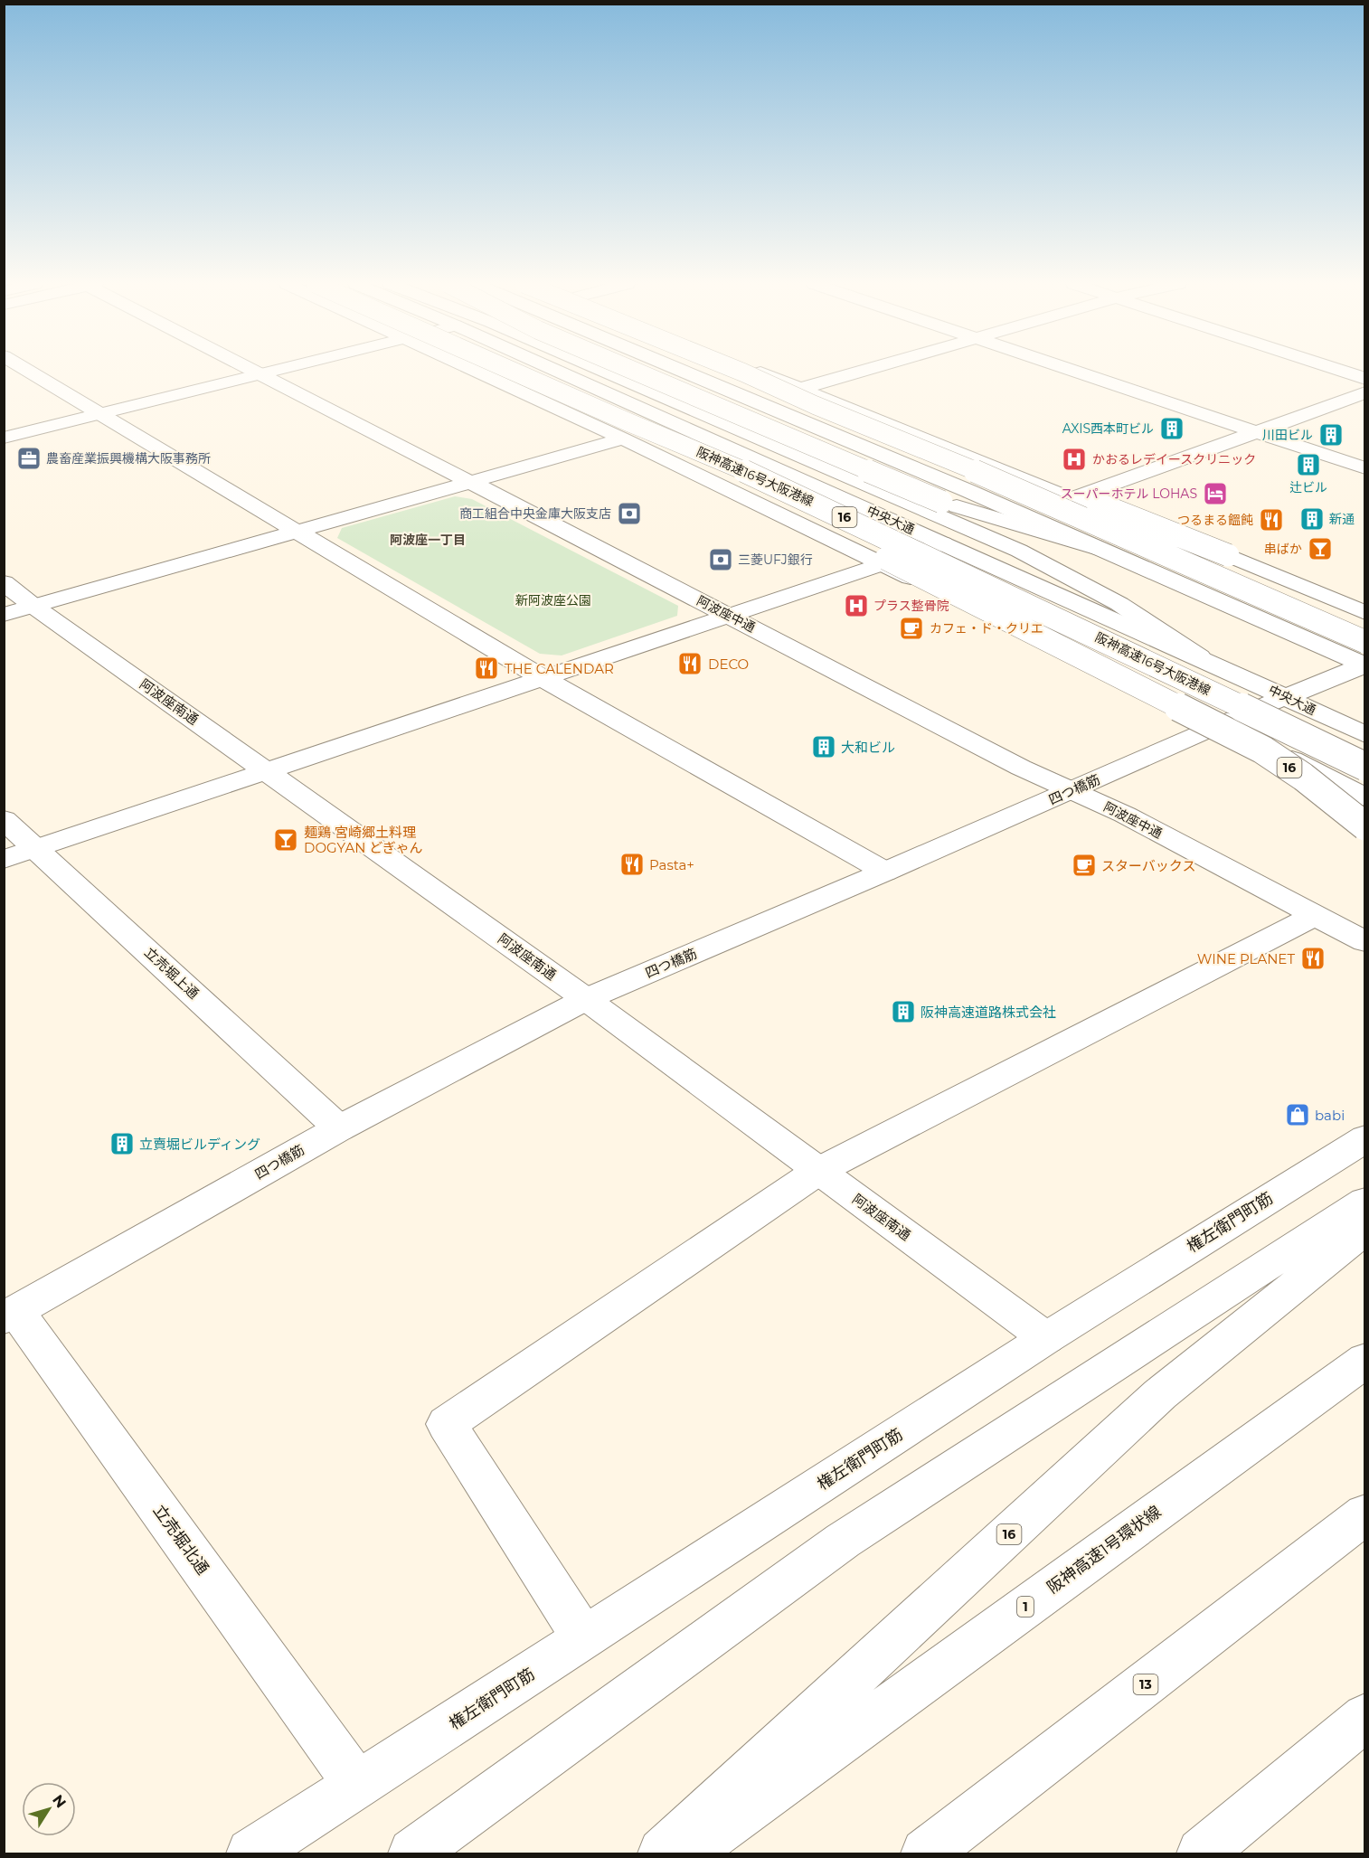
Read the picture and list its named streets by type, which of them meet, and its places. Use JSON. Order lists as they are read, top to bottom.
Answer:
{
  "streets": {
    "main road": [
      "阪神高速16号大阪港線",
      "16",
      "中央大通",
      "阿波座中通",
      "阿波座南通",
      "四つ橋筋",
      "立売堀上通",
      "権左衛門町筋",
      "立売堀北通",
      "阪神高速1号環状線",
      "1",
      "13"
    ]
  },
  "crossings": [
    ["阪神高速16号大阪港線", "16"],
    ["中央大通", "四つ橋筋"],
    ["阿波座中通", "四つ橋筋"],
    ["阿波座南通", "四つ橋筋"],
    ["阿波座南通", "権左衛門町筋"],
    ["四つ橋筋", "立売堀上通"],
    ["四つ橋筋", "立売堀北通"],
    ["権左衛門町筋", "立売堀北通"]
  ],
  "districts": ["阿波座一丁目"],
  "parks": ["新阿波座公園"],
  "places": {
    "building": [
      "AXIS西本町ビル",
      "川田ビル",
      "辻ビル",
      "新通",
      "大和ビル",
      "阪神高速道路株式会社",
      "立賣堀ビルディング"
    ],
    "office": ["農畜産業振興機構大阪事務所"],
    "hospital": ["かおるレデイースクリニック", "プラス整骨院"],
    "hotel": ["スーパーホテル LOHAS"],
    "bank": ["商工組合中央金庫大阪支店", "三菱UFJ銀行"],
    "restaurant": [
      "つるまる饂飩",
      "DECO",
      "THE CALENDAR",
      "Pasta+",
      "WINE PLANET"
    ],
    "bar": ["串ばか", "麺鶏 宮崎郷土料理 DOGYAN どぎゃん"],
    "cafe": ["カフェ・ド・クリエ", "スターバックス"],
    "shop": ["babi"]
  },
  "north": "top right"
}
